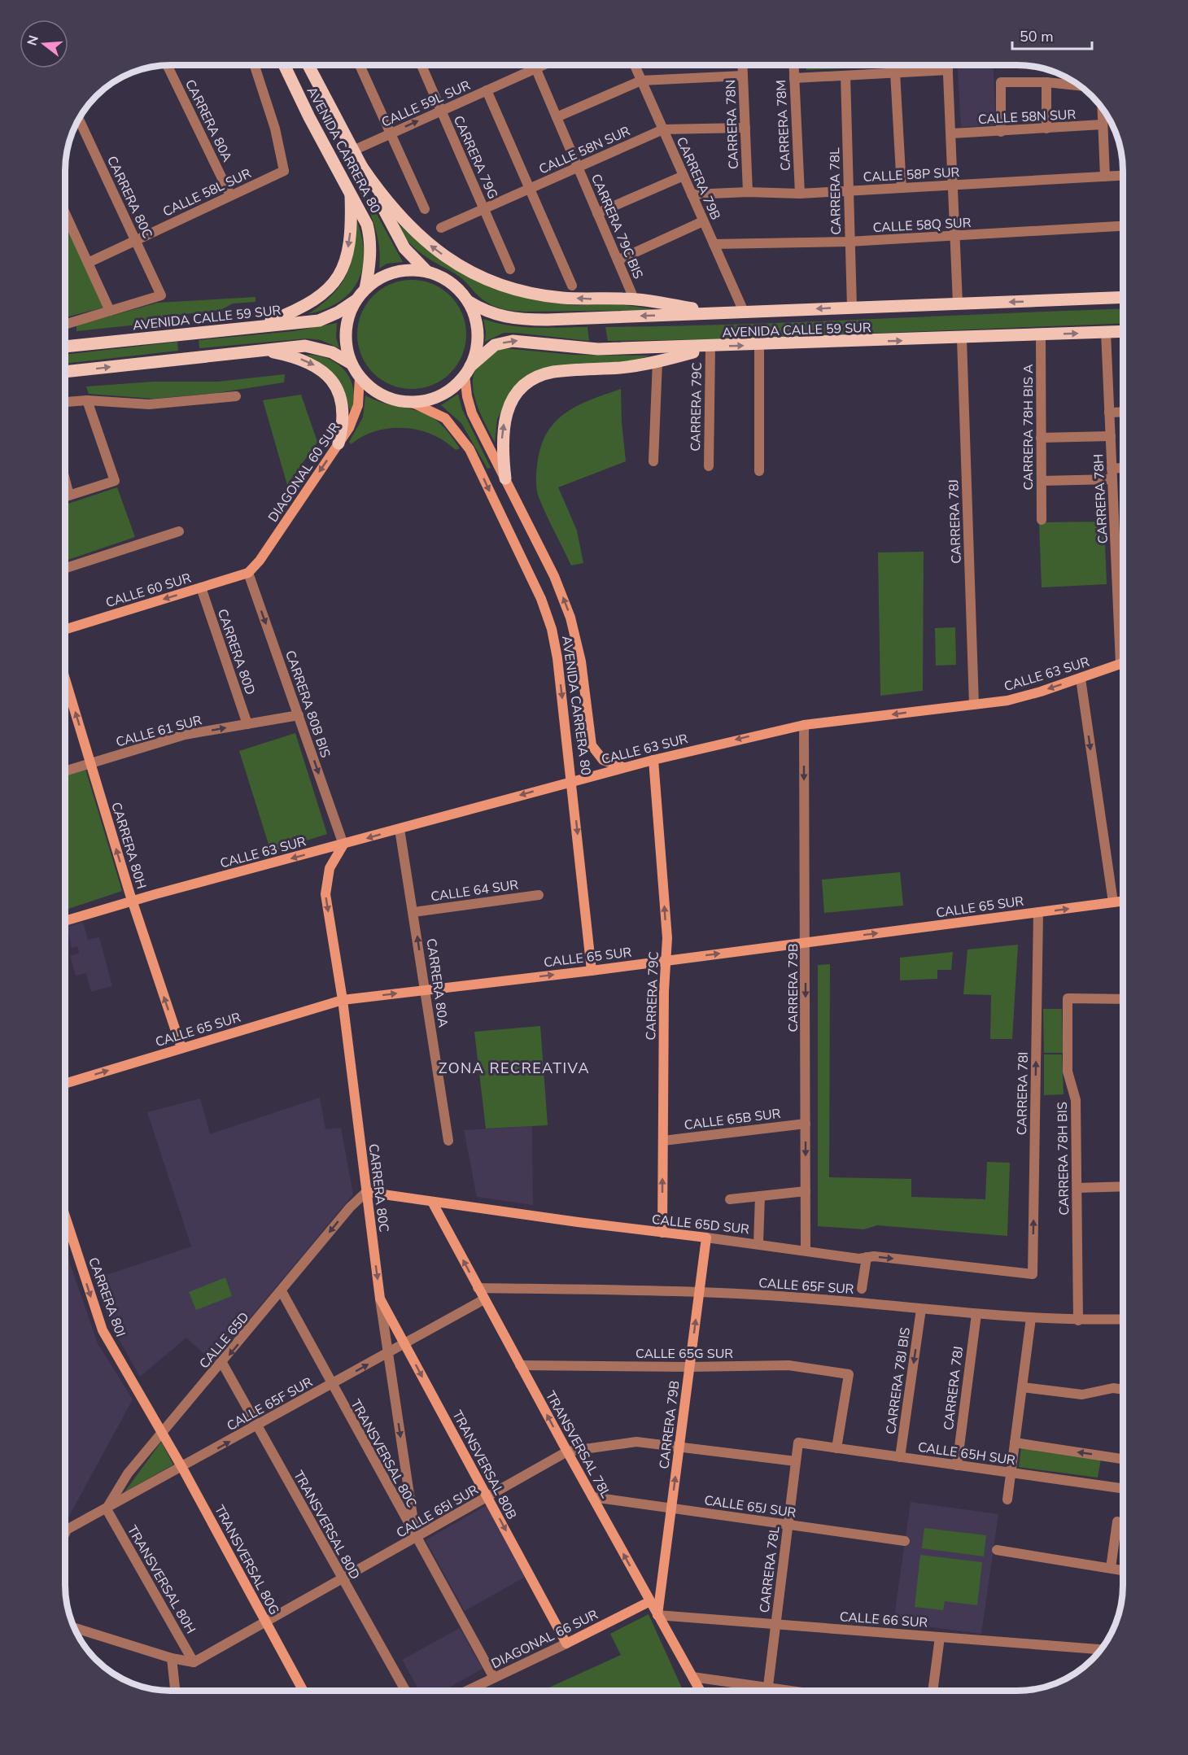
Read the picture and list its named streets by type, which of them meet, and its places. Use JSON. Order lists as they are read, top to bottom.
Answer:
{
  "streets": {
    "main road": ["AVENIDA CARRERA 80", "AVENIDA CALLE 59 SUR"],
    "street": [
      "CALLE 59L SUR",
      "CALLE 58N SUR",
      "CARRERA 80A",
      "CARRERA 78N",
      "CARRERA 78M",
      "CARRERA 79G",
      "CALLE 58P SUR",
      "CARRERA 79B",
      "CARRERA 78L",
      "CALLE 58L SUR",
      "CARRERA 80C",
      "CALLE 58Q SUR",
      "CARRERA 79C BIS",
      "CARRERA 79C",
      "CARRERA 78H BIS A",
      "DIAGONAL 60 SUR",
      "CARRERA 78H",
      "CARRERA 78J",
      "CALLE 60 SUR",
      "CARRERA 80D",
      "CALLE 63 SUR",
      "CARRERA 80B BIS",
      "CALLE 61 SUR",
      "CARRERA 80H",
      "CALLE 64 SUR",
      "CALLE 65 SUR",
      "CARRERA 78I",
      "CALLE 65B SUR",
      "CARRERA 78H BIS",
      "CALLE 65D SUR",
      "CALLE 65F SUR",
      "CARRERA 80I",
      "CALLE 65D",
      "CALLE 65G SUR",
      "CARRERA 78J BIS",
      "TRANSVERSAL 78L",
      "TRANSVERSAL 80C",
      "CALLE 65H SUR",
      "TRANSVERSAL 80B",
      "CALLE 65J SUR",
      "CALLE 65I SUR",
      "TRANSVERSAL 80D",
      "TRANSVERSAL 80G",
      "TRANSVERSAL 80H",
      "CALLE 66 SUR",
      "DIAGONAL 66 SUR"
    ]
  },
  "crossings": [
    ["CALLE 59L SUR", "AVENIDA CARRERA 80"],
    ["CALLE 59L SUR", "CARRERA 79G"],
    ["CALLE 59L SUR", "CARRERA 79C BIS"],
    ["CALLE 58N SUR", "CARRERA 78N"],
    ["CALLE 58N SUR", "CARRERA 79G"],
    ["CALLE 58N SUR", "CARRERA 79B"],
    ["CALLE 58N SUR", "CARRERA 79C BIS"],
    ["CARRERA 80A", "CALLE 58L SUR"],
    ["CARRERA 80A", "CALLE 63 SUR"],
    ["CARRERA 80A", "CALLE 64 SUR"],
    ["CARRERA 80A", "CALLE 65 SUR"],
    ["CARRERA 78N", "CALLE 58P SUR"],
    ["CARRERA 78M", "CALLE 58P SUR"],
    ["AVENIDA CARRERA 80", "AVENIDA CALLE 59 SUR"],
    ["AVENIDA CARRERA 80", "DIAGONAL 60 SUR"],
    ["AVENIDA CARRERA 80", "CALLE 63 SUR"],
    ["AVENIDA CARRERA 80", "CALLE 65 SUR"],
    ["CALLE 58P SUR", "CARRERA 79B"],
    ["CALLE 58P SUR", "CARRERA 78L"],
    ["CARRERA 79B", "CALLE 58Q SUR"],
    ["CARRERA 79B", "AVENIDA CALLE 59 SUR"],
    ["CARRERA 79B", "CALLE 63 SUR"],
    ["CARRERA 79B", "CALLE 65 SUR"],
    ["CARRERA 79B", "CALLE 65B SUR"],
    ["CARRERA 79B", "CALLE 65D SUR"],
    ["CARRERA 79B", "CALLE 65F SUR"],
    ["CARRERA 79B", "CALLE 65G SUR"],
    ["CARRERA 79B", "TRANSVERSAL 78L"],
    ["CARRERA 79B", "CALLE 65J SUR"],
    ["CARRERA 79B", "CALLE 65I SUR"],
    ["CARRERA 79B", "CALLE 66 SUR"],
    ["CARRERA 78L", "CALLE 58Q SUR"],
    ["CARRERA 78L", "AVENIDA CALLE 59 SUR"],
    ["CARRERA 78L", "CALLE 65H SUR"],
    ["CARRERA 78L", "CALLE 65J SUR"],
    ["CARRERA 78L", "CALLE 65I SUR"],
    ["CARRERA 78L", "CALLE 66 SUR"],
    ["CALLE 58L SUR", "CARRERA 80C"],
    ["CARRERA 80C", "CALLE 63 SUR"],
    ["CARRERA 80C", "CARRERA 80B BIS"],
    ["CARRERA 80C", "CALLE 65 SUR"],
    ["CARRERA 80C", "CALLE 65D SUR"],
    ["CARRERA 80C", "CALLE 65F SUR"],
    ["CARRERA 80C", "CALLE 65D"],
    ["CARRERA 80C", "TRANSVERSAL 80C"],
    ["CARRERA 80C", "TRANSVERSAL 80B"],
    ["CARRERA 80C", "CALLE 65I SUR"],
    ["AVENIDA CALLE 59 SUR", "CARRERA 79C"],
    ["AVENIDA CALLE 59 SUR", "CARRERA 78H BIS A"],
    ["AVENIDA CALLE 59 SUR", "DIAGONAL 60 SUR"],
    ["AVENIDA CALLE 59 SUR", "CARRERA 78H"],
    ["AVENIDA CALLE 59 SUR", "CARRERA 78J"],
    ["CARRERA 79C", "CALLE 63 SUR"],
    ["CARRERA 79C", "CALLE 65 SUR"],
    ["CARRERA 79C", "CALLE 65B SUR"],
    ["CARRERA 79C", "CALLE 65D SUR"],
    ["DIAGONAL 60 SUR", "CALLE 60 SUR"],
    ["DIAGONAL 60 SUR", "CARRERA 80B BIS"],
    ["CARRERA 78H", "CALLE 63 SUR"],
    ["CARRERA 78J", "CALLE 63 SUR"],
    ["CARRERA 78J", "CALLE 65F SUR"],
    ["CARRERA 78J", "CALLE 65H SUR"],
    ["CALLE 60 SUR", "CARRERA 80D"],
    ["CALLE 60 SUR", "CARRERA 80B BIS"],
    ["CARRERA 80D", "CALLE 61 SUR"],
    ["CALLE 63 SUR", "CARRERA 80B BIS"],
    ["CALLE 63 SUR", "CARRERA 80H"],
    ["CARRERA 80B BIS", "CALLE 61 SUR"],
    ["CALLE 61 SUR", "CARRERA 80H"],
    ["CARRERA 80H", "CALLE 65 SUR"],
    ["CALLE 65 SUR", "CARRERA 78I"],
    ["CARRERA 78I", "CALLE 65D SUR"],
    ["CARRERA 78H BIS", "CALLE 65F SUR"],
    ["CALLE 65D SUR", "CALLE 65D"],
    ["CALLE 65D SUR", "TRANSVERSAL 78L"],
    ["CALLE 65F SUR", "CALLE 65D"],
    ["CALLE 65F SUR", "CARRERA 78J BIS"],
    ["CALLE 65F SUR", "TRANSVERSAL 78L"],
    ["CALLE 65F SUR", "TRANSVERSAL 80C"],
    ["CALLE 65F SUR", "TRANSVERSAL 80B"],
    ["CALLE 65F SUR", "TRANSVERSAL 80D"],
    ["CALLE 65F SUR", "TRANSVERSAL 80G"],
    ["CALLE 65F SUR", "TRANSVERSAL 80H"],
    ["CARRERA 80I", "CALLE 65D"],
    ["CARRERA 80I", "TRANSVERSAL 80G"],
    ["CALLE 65D", "TRANSVERSAL 80C"],
    ["CALLE 65D", "TRANSVERSAL 80D"],
    ["CALLE 65D", "TRANSVERSAL 80G"],
    ["CALLE 65D", "TRANSVERSAL 80H"],
    ["CALLE 65G SUR", "TRANSVERSAL 78L"],
    ["CALLE 65G SUR", "CALLE 65H SUR"],
    ["CARRERA 78J BIS", "CALLE 65H SUR"],
    ["TRANSVERSAL 78L", "CALLE 65J SUR"],
    ["TRANSVERSAL 78L", "CALLE 65I SUR"],
    ["TRANSVERSAL 78L", "CALLE 66 SUR"],
    ["TRANSVERSAL 78L", "DIAGONAL 66 SUR"],
    ["TRANSVERSAL 80C", "CALLE 65I SUR"],
    ["TRANSVERSAL 80C", "DIAGONAL 66 SUR"],
    ["TRANSVERSAL 80B", "CALLE 65I SUR"],
    ["TRANSVERSAL 80B", "DIAGONAL 66 SUR"],
    ["CALLE 65I SUR", "TRANSVERSAL 80D"],
    ["CALLE 65I SUR", "TRANSVERSAL 80G"],
    ["CALLE 65I SUR", "TRANSVERSAL 80H"]
  ],
  "one_way": [
    "CARRERA 80C",
    "CARRERA 79C",
    "DIAGONAL 60 SUR",
    "CALLE 63 SUR",
    "CARRERA 80B BIS",
    "CALLE 61 SUR",
    "CARRERA 80H",
    "CALLE 65 SUR",
    "CARRERA 78I",
    "CARRERA 80I",
    "CALLE 65D",
    "CARRERA 78J BIS",
    "TRANSVERSAL 78L",
    "TRANSVERSAL 80B"
  ],
  "districts": ["ZONA RECREATIVA"],
  "scale_bar": "50 m",
  "north": "left"
}
